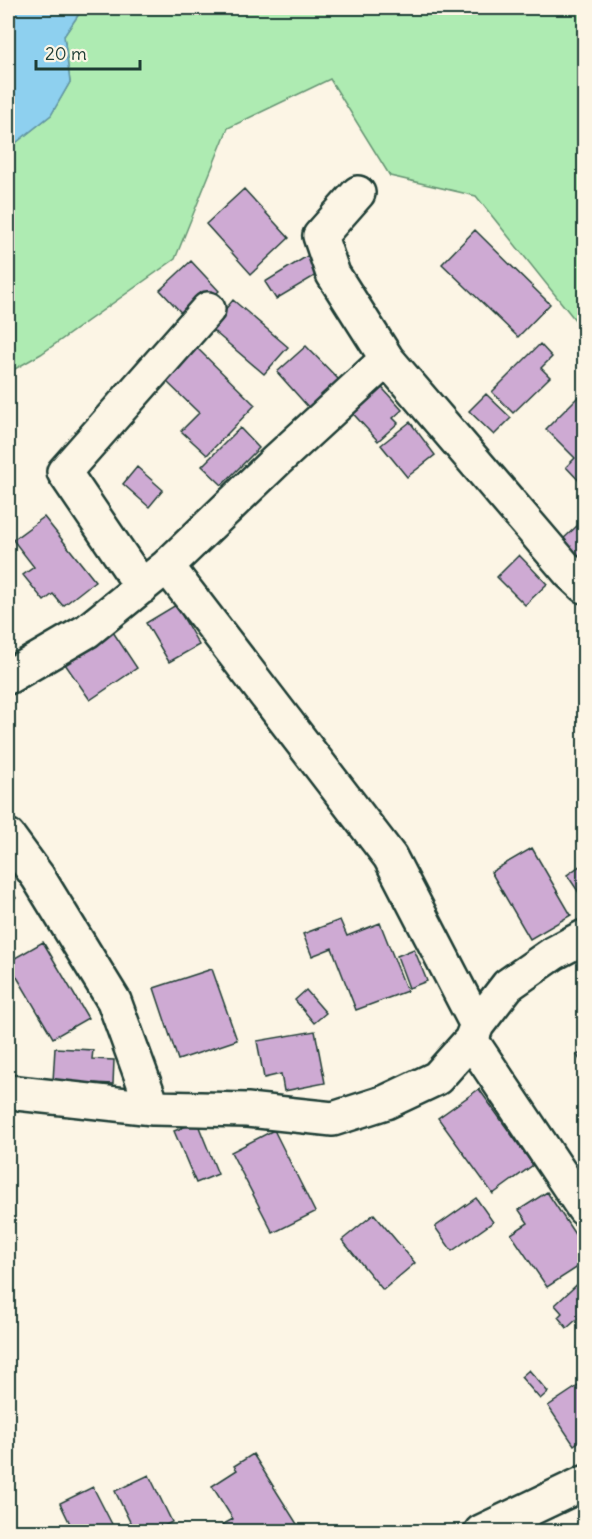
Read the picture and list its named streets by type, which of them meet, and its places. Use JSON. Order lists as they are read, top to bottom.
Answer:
{
  "scale_bar": "20 m"
}
